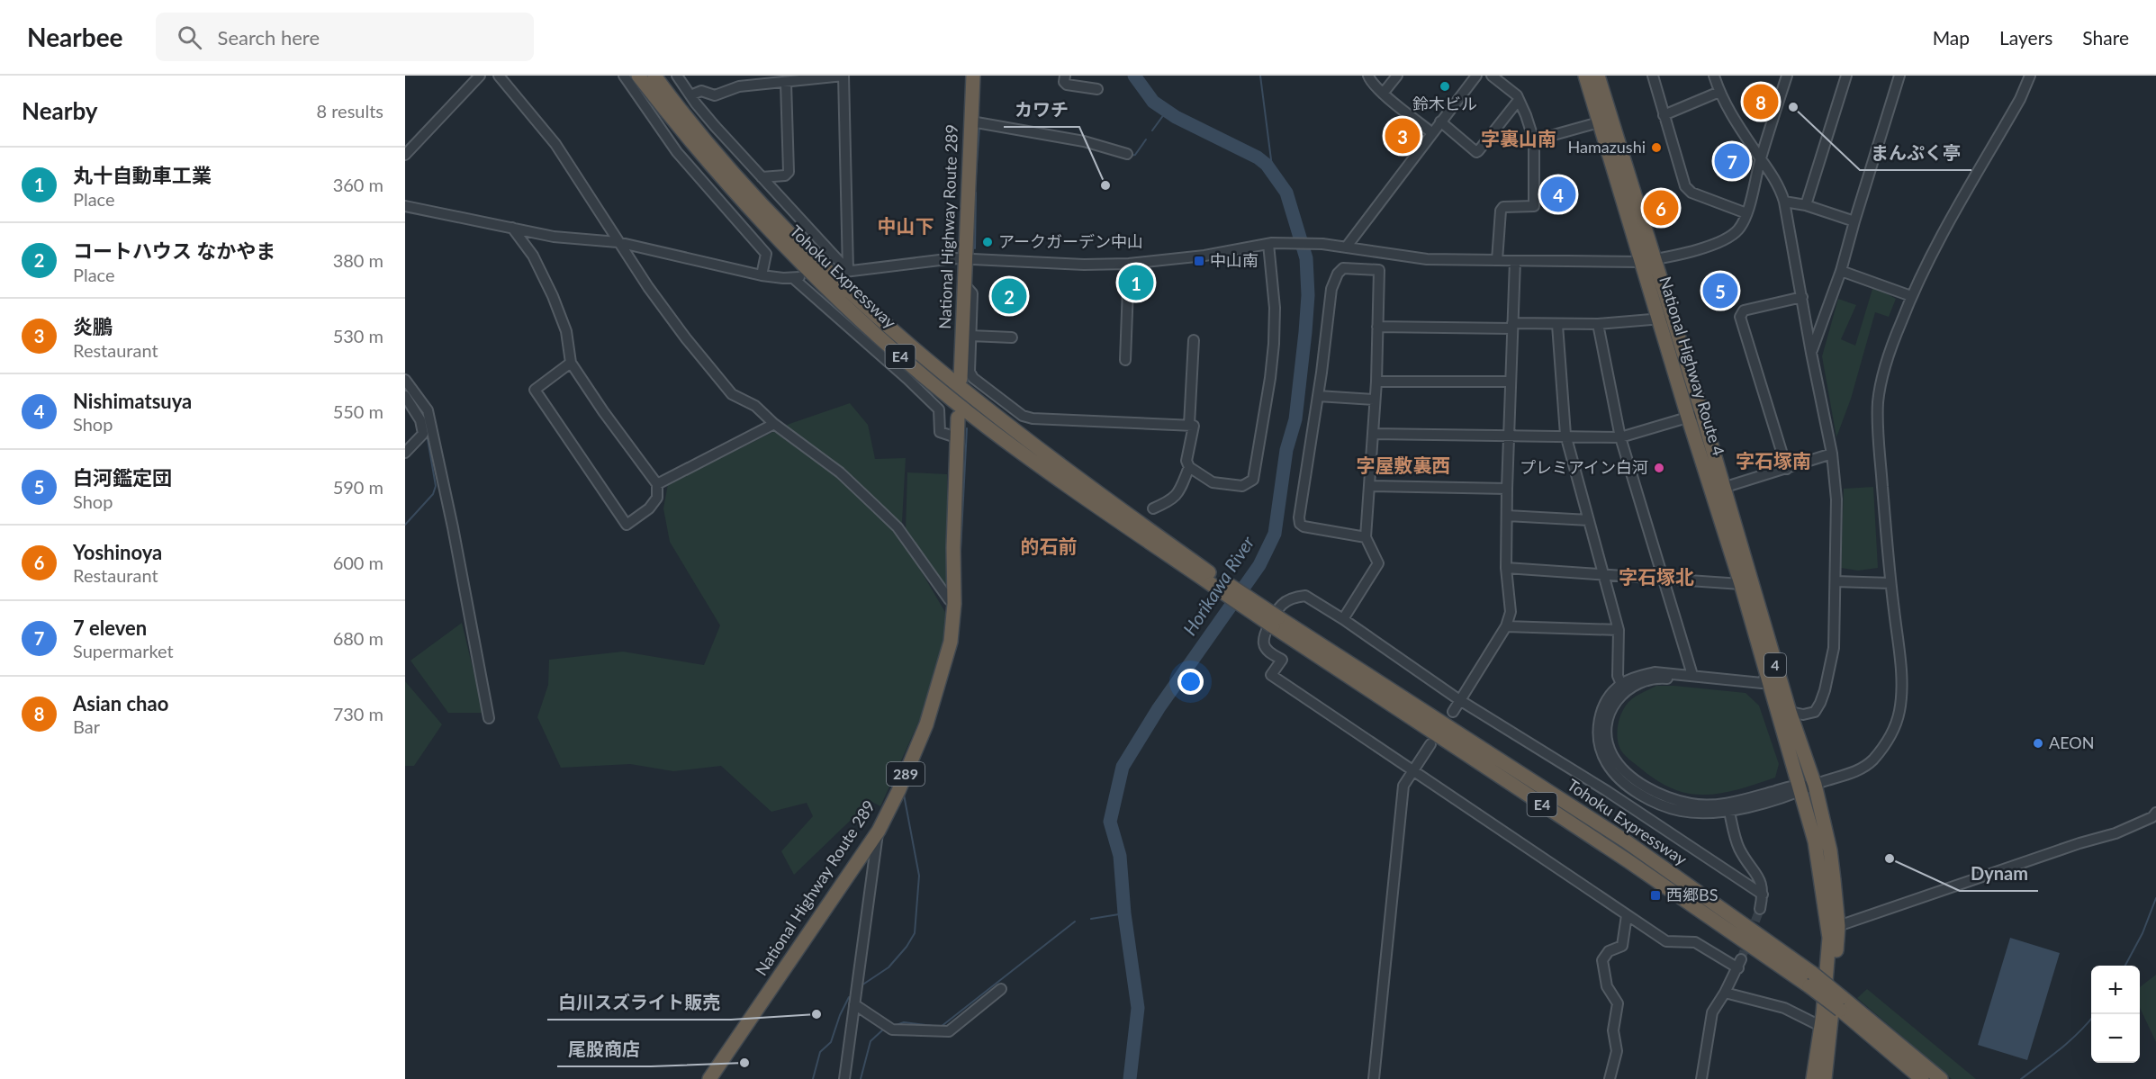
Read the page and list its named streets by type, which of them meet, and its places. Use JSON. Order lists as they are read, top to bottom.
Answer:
{
  "streets": {
    "highway": [
      "National Highway Route 289",
      "Tohoku Expressway",
      "E4",
      "National Highway Route 4",
      "4",
      "289"
    ]
  },
  "districts": [
    "字裏山南",
    "中山下",
    "字石塚南",
    "字屋敷裏西",
    "的石前",
    "字石塚北"
  ],
  "water": ["Horikawa River"],
  "places": {
    "other": [
      "鈴木ビル",
      "まんぷく亭",
      "Hamazushi",
      "カワチ",
      "アークガーデン中山",
      "プレミアイン白河",
      "AEON",
      "Dynam",
      "白川スズライト販売",
      "尾股商店"
    ],
    "transit": ["中山南", "西郷BS"]
  },
  "page": {
    "header": "Nearbee",
    "search": "Search here",
    "nav": ["Map", "Layers", "Share"],
    "heading": ["Nearby", "8 results"],
    "pins": [
      "8",
      "3",
      "7",
      "4",
      "6",
      "1",
      "5",
      "2"
    ],
    "list": [
      {
        "mark": "1",
        "name": "丸十自動車工業",
        "note": "Place",
        "value": "360 m"
      },
      {
        "mark": "2",
        "name": "コートハウス なかやま",
        "note": "Place",
        "value": "380 m"
      },
      {
        "mark": "3",
        "name": "炎鵬",
        "note": "Restaurant",
        "value": "530 m"
      },
      {
        "mark": "4",
        "name": "Nishimatsuya",
        "note": "Shop",
        "value": "550 m"
      },
      {
        "mark": "5",
        "name": "白河鑑定団",
        "note": "Shop",
        "value": "590 m"
      },
      {
        "mark": "6",
        "name": "Yoshinoya",
        "note": "Restaurant",
        "value": "600 m"
      },
      {
        "mark": "7",
        "name": "7 eleven",
        "note": "Supermarket",
        "value": "680 m"
      },
      {
        "mark": "8",
        "name": "Asian chao",
        "note": "Bar",
        "value": "730 m"
      }
    ],
    "map_buttons": ["+", "−"]
  }
}
